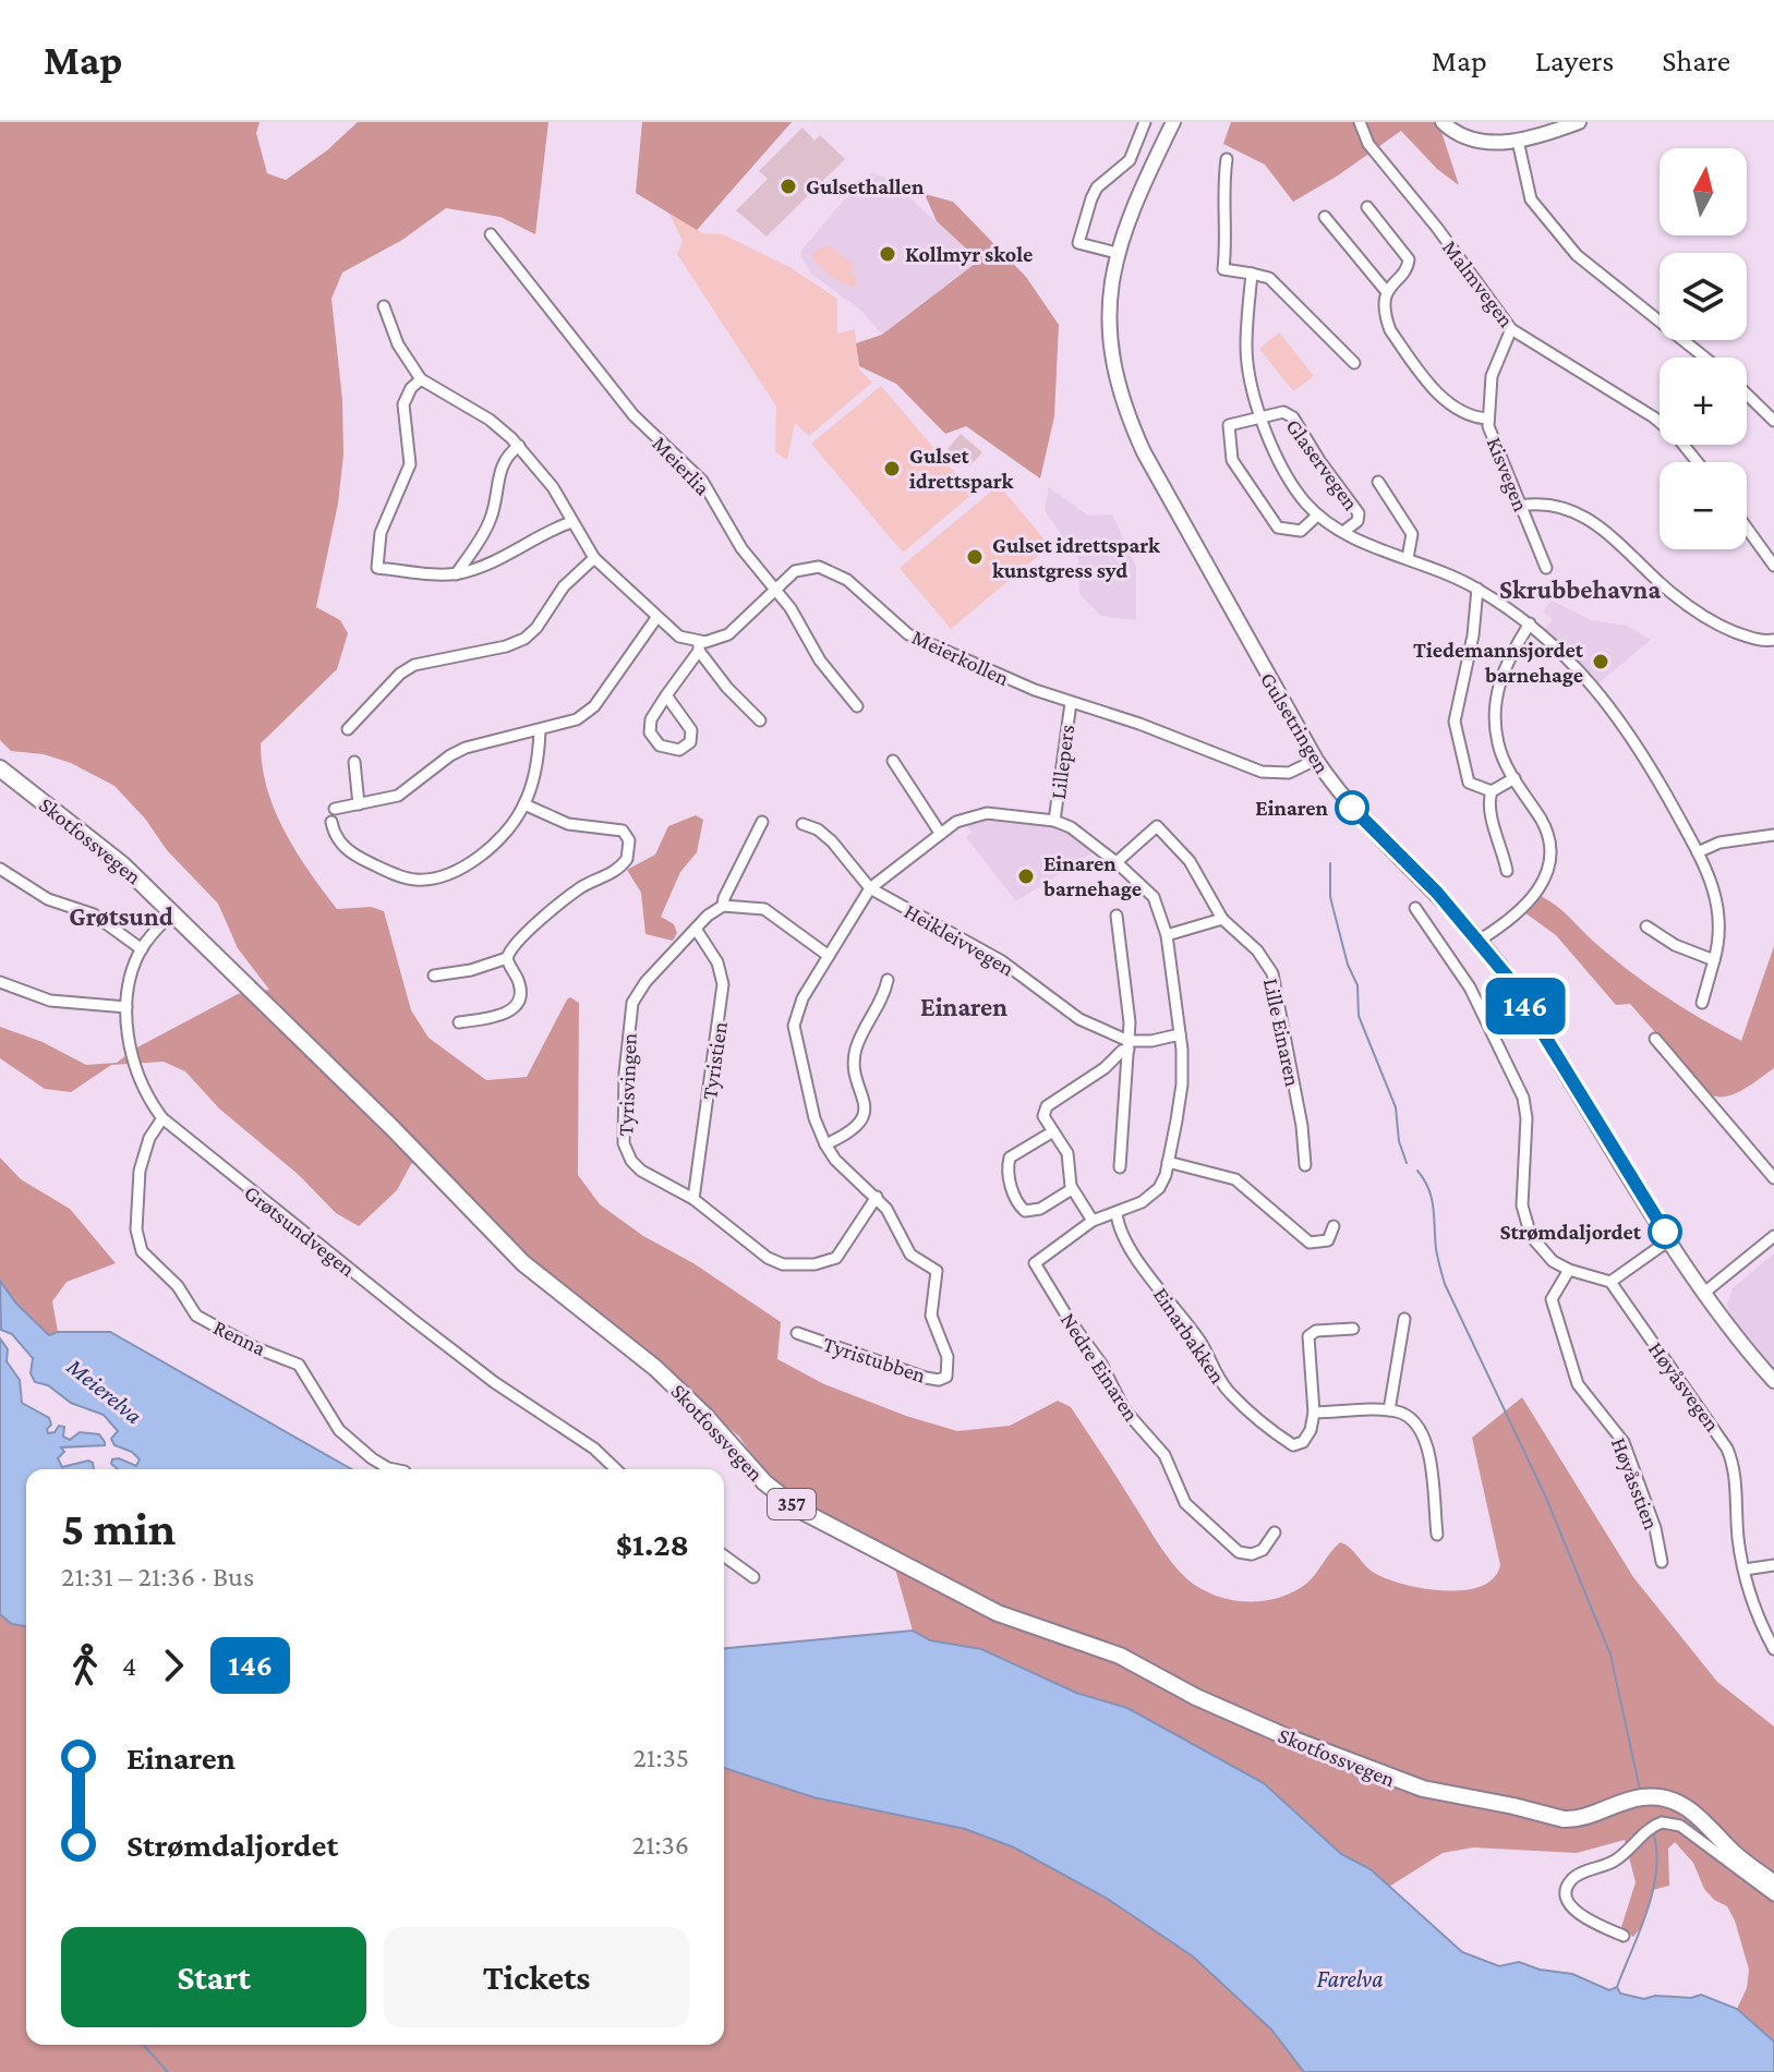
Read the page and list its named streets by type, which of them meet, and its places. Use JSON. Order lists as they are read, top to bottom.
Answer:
{
  "streets": {
    "main road": ["Skotfossvegen", "357"],
    "street": [
      "Malmvegen",
      "Glaservegen",
      "Meierlia",
      "Kisvegen",
      "Meierkollen",
      "Gulsetringen",
      "Lillepers",
      "Heikleivvegen",
      "Lille Einaren",
      "Tyristien",
      "Tyrisvingen",
      "Grøtsundvegen",
      "Einarbakken",
      "Renna",
      "Tyristubben",
      "Nedre Einaren",
      "Høyåsvegen",
      "Høyåsstien"
    ]
  },
  "crossings": [
    ["Malmvegen", "Kisvegen"],
    ["Meierlia", "Meierkollen"],
    ["Meierkollen", "Gulsetringen"],
    ["Meierkollen", "Lillepers"],
    ["Skotfossvegen", "Grøtsundvegen"],
    ["Tyristien", "Tyrisvingen"],
    ["Tyrisvingen", "Tyristubben"],
    ["Grøtsundvegen", "Renna"]
  ],
  "districts": ["Skrubbehavna", "Grøtsund", "Einaren"],
  "water": ["Meierelva", "Farelva"],
  "places": [
    "Gulsethallen",
    "Kollmyr skole",
    "Gulset idrettspark",
    "Gulset idrettspark kunstgress syd",
    "Tiedemannsjordet barnehage",
    "Einaren",
    "Einaren barnehage",
    "Strømdaljordet"
  ],
  "lines": ["bus line 146"],
  "north": "top",
  "page": {
    "header": "Map",
    "nav": ["Map", "Layers", "Share"],
    "on_map": "146",
    "map_buttons": ["+", "−"],
    "heading": ["5 min", "21:31 – 21:36 · Bus", "$1.28"],
    "legs": ["4", "146"],
    "list": [
      {
        "name": "Einaren",
        "value": "21:35"
      },
      {
        "name": "Strømdaljordet",
        "value": "21:36"
      }
    ],
    "buttons": ["Start", "Tickets"]
  }
}
